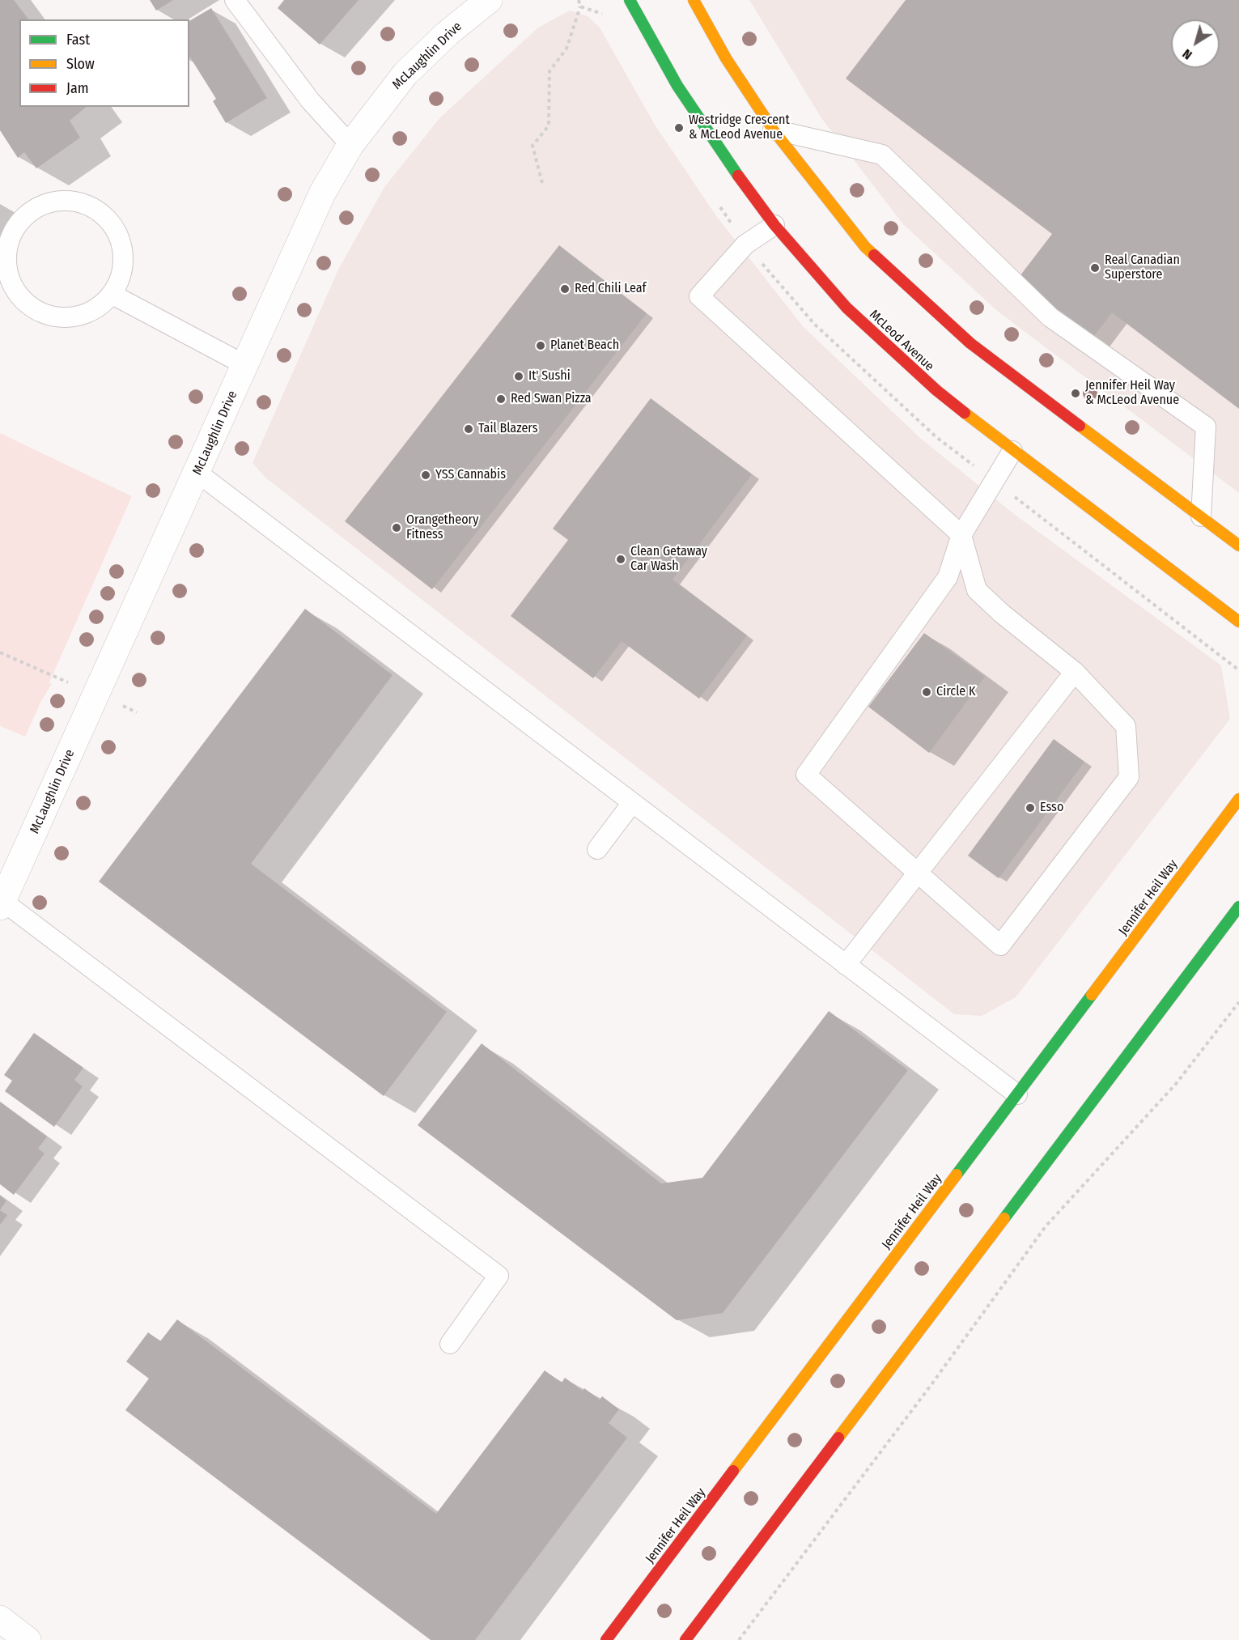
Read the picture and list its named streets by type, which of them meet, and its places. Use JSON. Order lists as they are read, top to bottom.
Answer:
{
  "streets": {
    "main road": ["McLeod Avenue", "Jennifer Heil Way"],
    "street": ["McLaughlin Drive"]
  },
  "places": [
    "Westridge Crescent & McLeod Avenue",
    "Real Canadian Superstore",
    "Red Chili Leaf",
    "Planet Beach",
    "It' Sushi",
    "Jennifer Heil Way & McLeod Avenue",
    "Red Swan Pizza",
    "Tail Blazers",
    "YSS Cannabis",
    "Orangetheory Fitness",
    "Clean Getaway Car Wash",
    "Circle K",
    "Esso"
  ],
  "legend": ["Fast", "Slow", "Jam"],
  "north": "bottom left"
}
